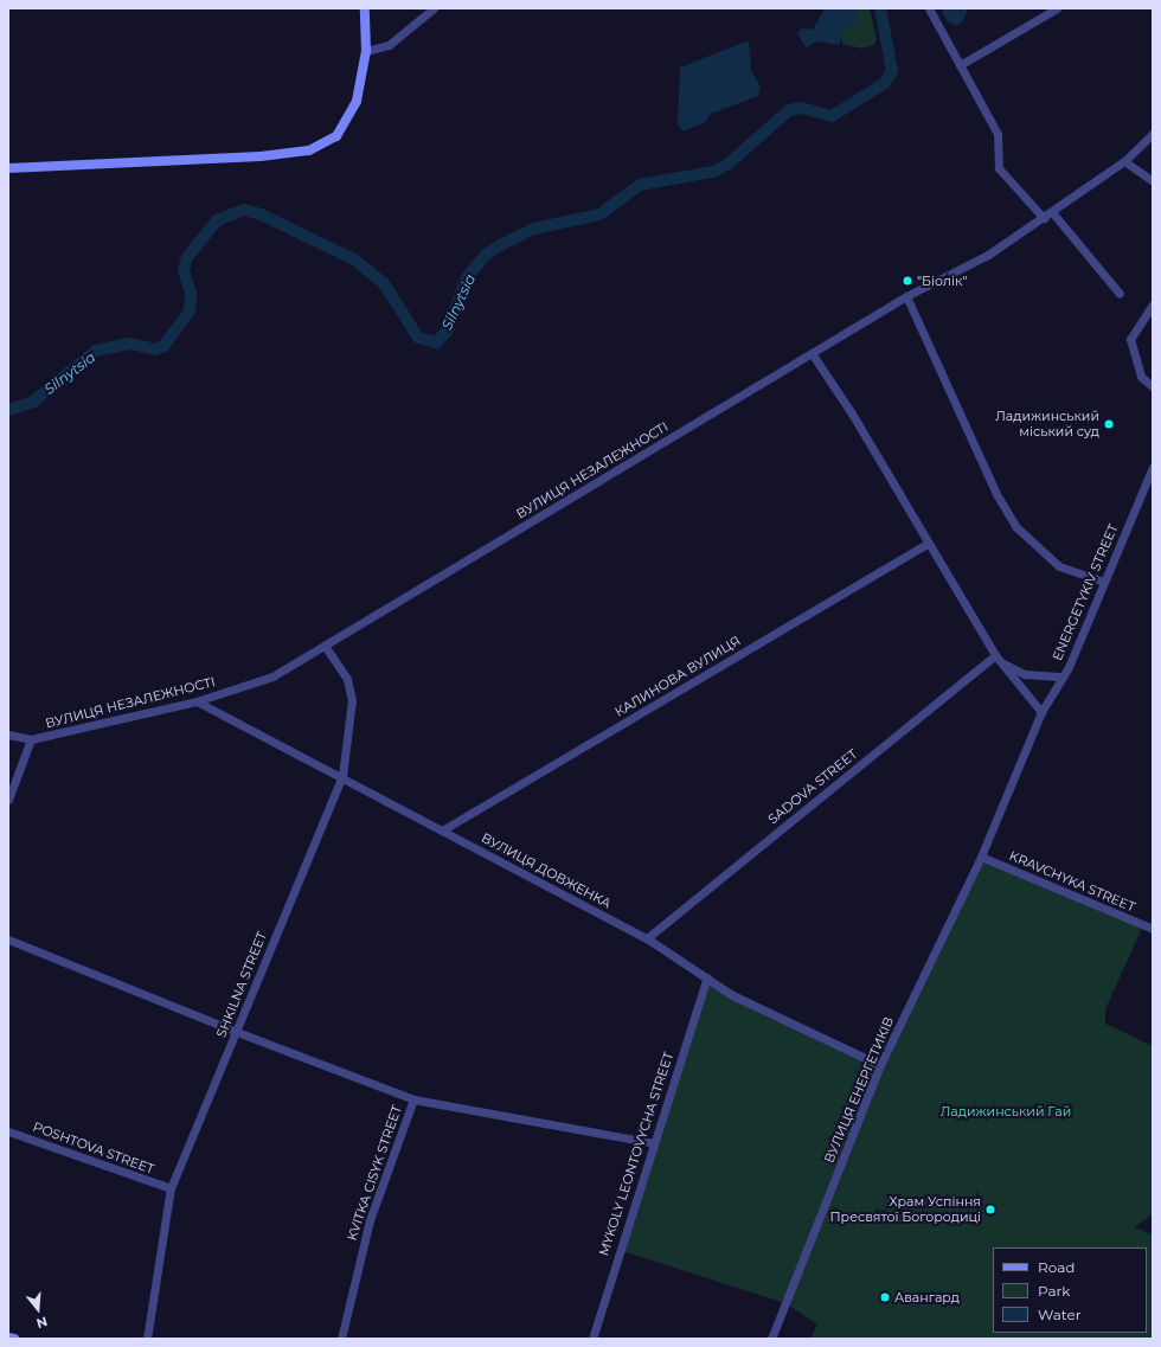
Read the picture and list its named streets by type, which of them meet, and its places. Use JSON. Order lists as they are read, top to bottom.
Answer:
{
  "streets": {
    "street": [
      "ВУЛИЦЯ НЕЗАЛЕЖНОСТІ",
      "ENERGETYKIV STREET",
      "КАЛИНОВА ВУЛИЦЯ",
      "SADOVA STREET",
      "ВУЛИЦЯ ДОВЖЕНКА",
      "KRAVCHYKA STREET",
      "SHKILNA STREET",
      "ВУЛИЦЯ ЕНЕРГЕТИКІВ",
      "POSHTOVA STREET",
      "MYKOLY LEONTOVYCHA STREET",
      "KVITKA CISYK STREET"
    ]
  },
  "crossings": [
    ["ВУЛИЦЯ НЕЗАЛЕЖНОСТІ", "ВУЛИЦЯ ДОВЖЕНКА"],
    ["ВУЛИЦЯ НЕЗАЛЕЖНОСТІ", "SHKILNA STREET"],
    ["ENERGETYKIV STREET", "KRAVCHYKA STREET"],
    ["ENERGETYKIV STREET", "ВУЛИЦЯ ЕНЕРГЕТИКІВ"],
    ["КАЛИНОВА ВУЛИЦЯ", "ВУЛИЦЯ ДОВЖЕНКА"],
    ["SADOVA STREET", "ВУЛИЦЯ ДОВЖЕНКА"],
    ["ВУЛИЦЯ ДОВЖЕНКА", "SHKILNA STREET"],
    ["ВУЛИЦЯ ДОВЖЕНКА", "ВУЛИЦЯ ЕНЕРГЕТИКІВ"],
    ["ВУЛИЦЯ ДОВЖЕНКА", "MYKOLY LEONTOVYCHA STREET"],
    ["KRAVCHYKA STREET", "ВУЛИЦЯ ЕНЕРГЕТИКІВ"],
    ["SHKILNA STREET", "POSHTOVA STREET"]
  ],
  "water": ["Silnytsia"],
  "parks": ["Ладижинський Гай"],
  "places": [
    "\"Біолік\"",
    "Ладижинський міський суд",
    "Храм Успіння Пресвятої Богородиці",
    "Авангард"
  ],
  "legend": ["Road", "Park", "Water"],
  "north": "bottom"
}
